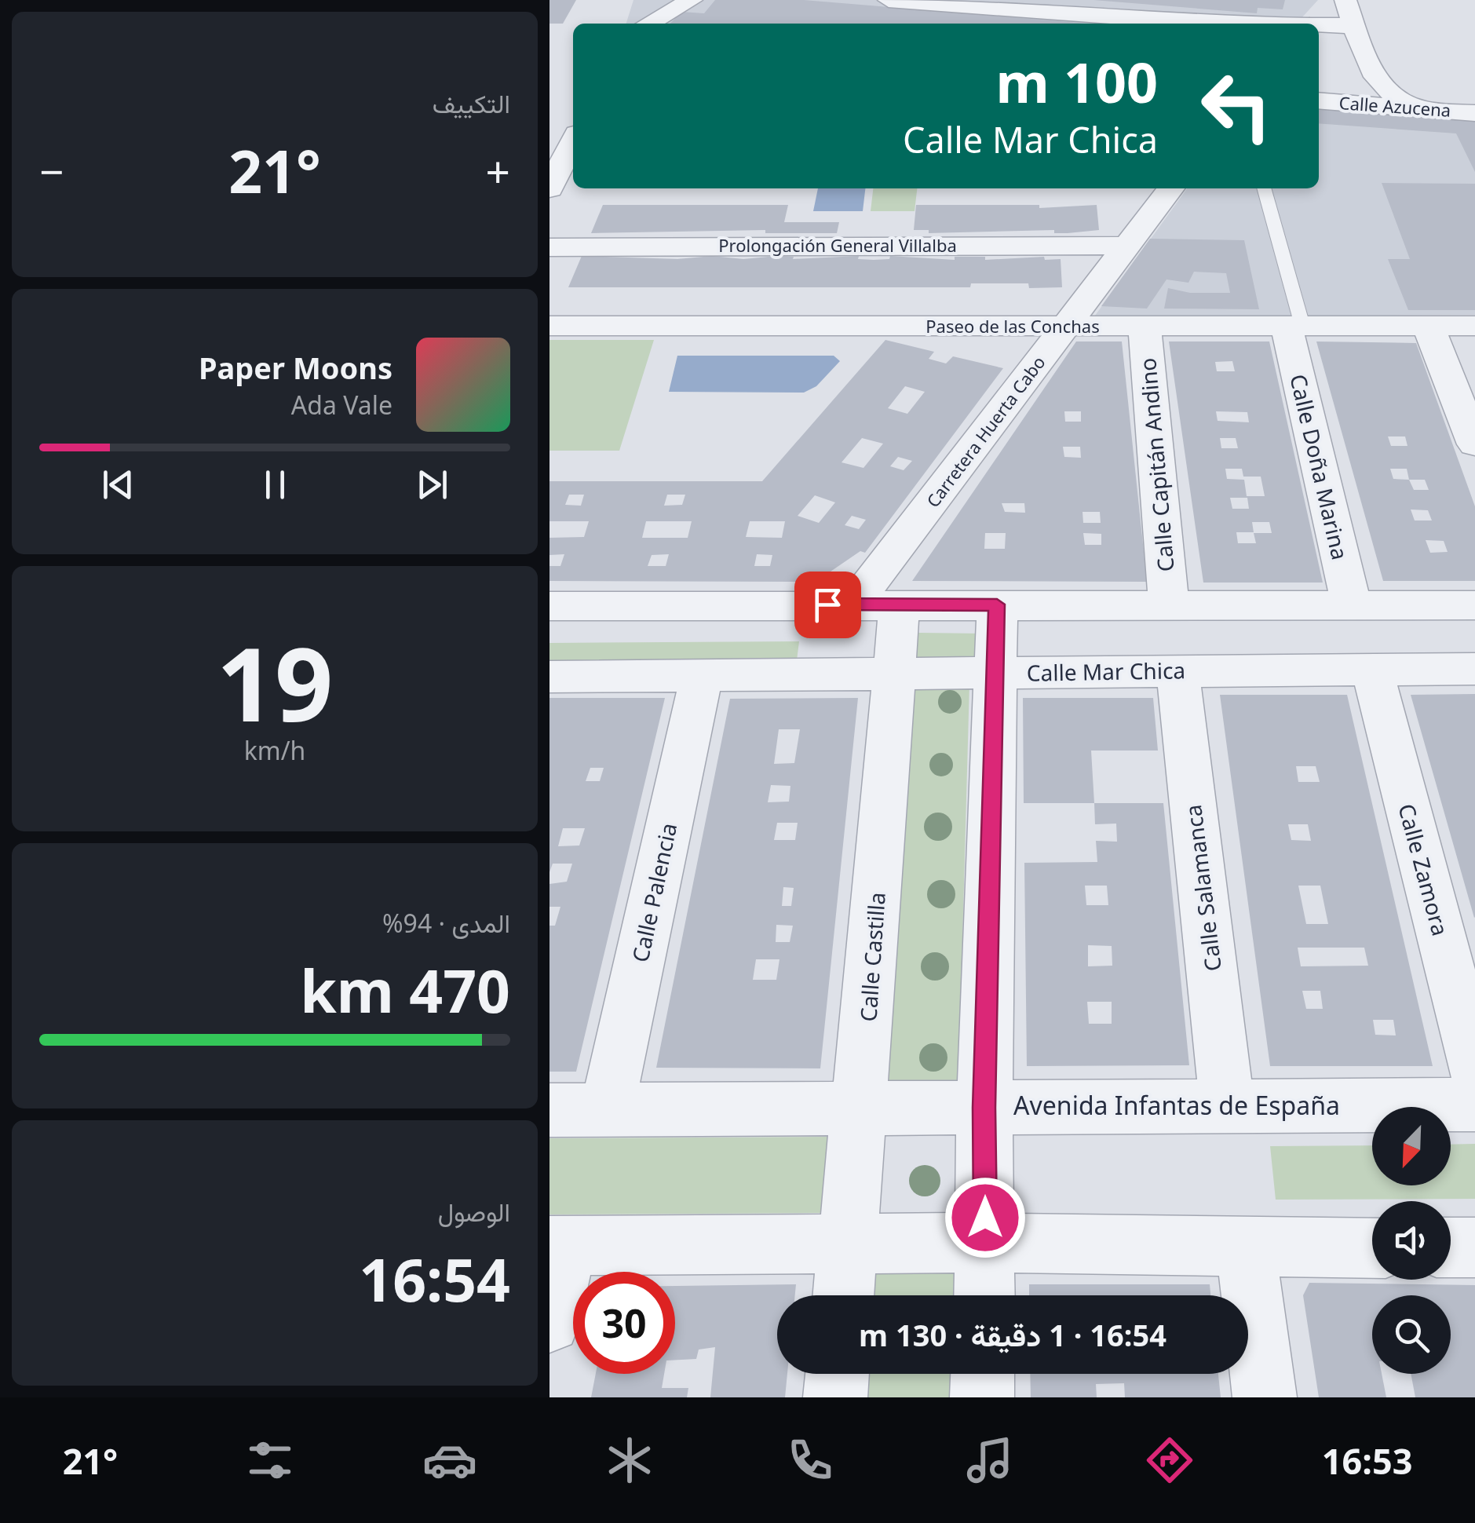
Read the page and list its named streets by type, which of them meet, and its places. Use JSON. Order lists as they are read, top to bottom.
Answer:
{
  "streets": {
    "street": [
      "Calle Azucena",
      "Prolongación General Villalba",
      "Paseo de las Conchas",
      "Carretera Huerta Cabo",
      "Calle Capitán Andino",
      "Calle Doña Marina",
      "Calle Mar Chica",
      "Calle Zamora",
      "Calle Salamanca",
      "Calle Palencia",
      "Calle Castilla",
      "Avenida Infantas de España"
    ]
  },
  "crossings": [
    ["Prolongación General Villalba", "Carretera Huerta Cabo"],
    ["Paseo de las Conchas", "Carretera Huerta Cabo"],
    ["Paseo de las Conchas", "Calle Capitán Andino"],
    ["Paseo de las Conchas", "Calle Doña Marina"],
    ["Carretera Huerta Cabo", "Calle Castilla"],
    ["Calle Mar Chica", "Calle Zamora"],
    ["Calle Mar Chica", "Calle Salamanca"],
    ["Calle Mar Chica", "Calle Palencia"],
    ["Calle Mar Chica", "Calle Castilla"],
    ["Calle Salamanca", "Avenida Infantas de España"],
    ["Calle Palencia", "Avenida Infantas de España"],
    ["Calle Castilla", "Avenida Infantas de España"]
  ],
  "north": "bottom left",
  "page": {
    "tile": [
      "التكييف",
      ["19", "km/h"],
      ["المدى · 94%", "470 km"],
      ["الوصول", "16:54"]
    ],
    "turn": ["100 m", "Calle Mar Chica"],
    "heat": ["−", "21°", "+"],
    "song": ["Paper Moons", "Ada Vale"],
    "limit": "30",
    "trip": "16:54 · 1 دقيقة · 130 m",
    "tabs": ["16:53", "21°"]
  }
}
